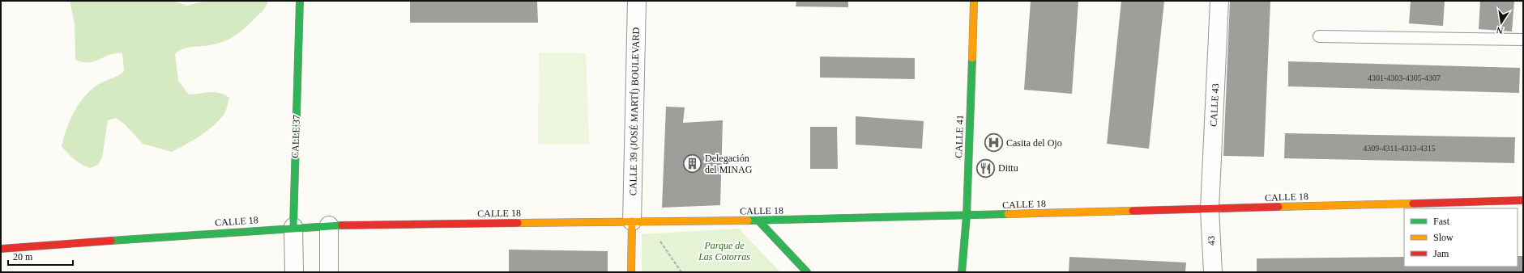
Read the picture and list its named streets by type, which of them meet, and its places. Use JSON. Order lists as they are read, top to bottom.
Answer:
{
  "streets": {
    "street": [
      "CALLE 43",
      "CALLE 39 (JOSÉ MARTÍ) BOULEVARD",
      "CALLE 37",
      "CALLE 41",
      "CALLE 18",
      "43"
    ]
  },
  "crossings": [
    ["CALLE 43", "CALLE 18"],
    ["CALLE 43", "43"],
    ["CALLE 39 (JOSÉ MARTÍ) BOULEVARD", "CALLE 18"],
    ["CALLE 37", "CALLE 18"],
    ["CALLE 41", "CALLE 18"],
    ["CALLE 18", "43"]
  ],
  "parks": ["Parque de Las Cotorras"],
  "places": {
    "hospital": ["Casita del Ojo"],
    "building": ["Delegación del MINAG"],
    "restaurant": ["Dittu"]
  },
  "house_numbers": ["4301-4303-4305-4307", "4309-4311-4313-4315"],
  "legend": ["Fast", "Slow", "Jam"],
  "scale_bar": "20 m",
  "north": "bottom"
}
